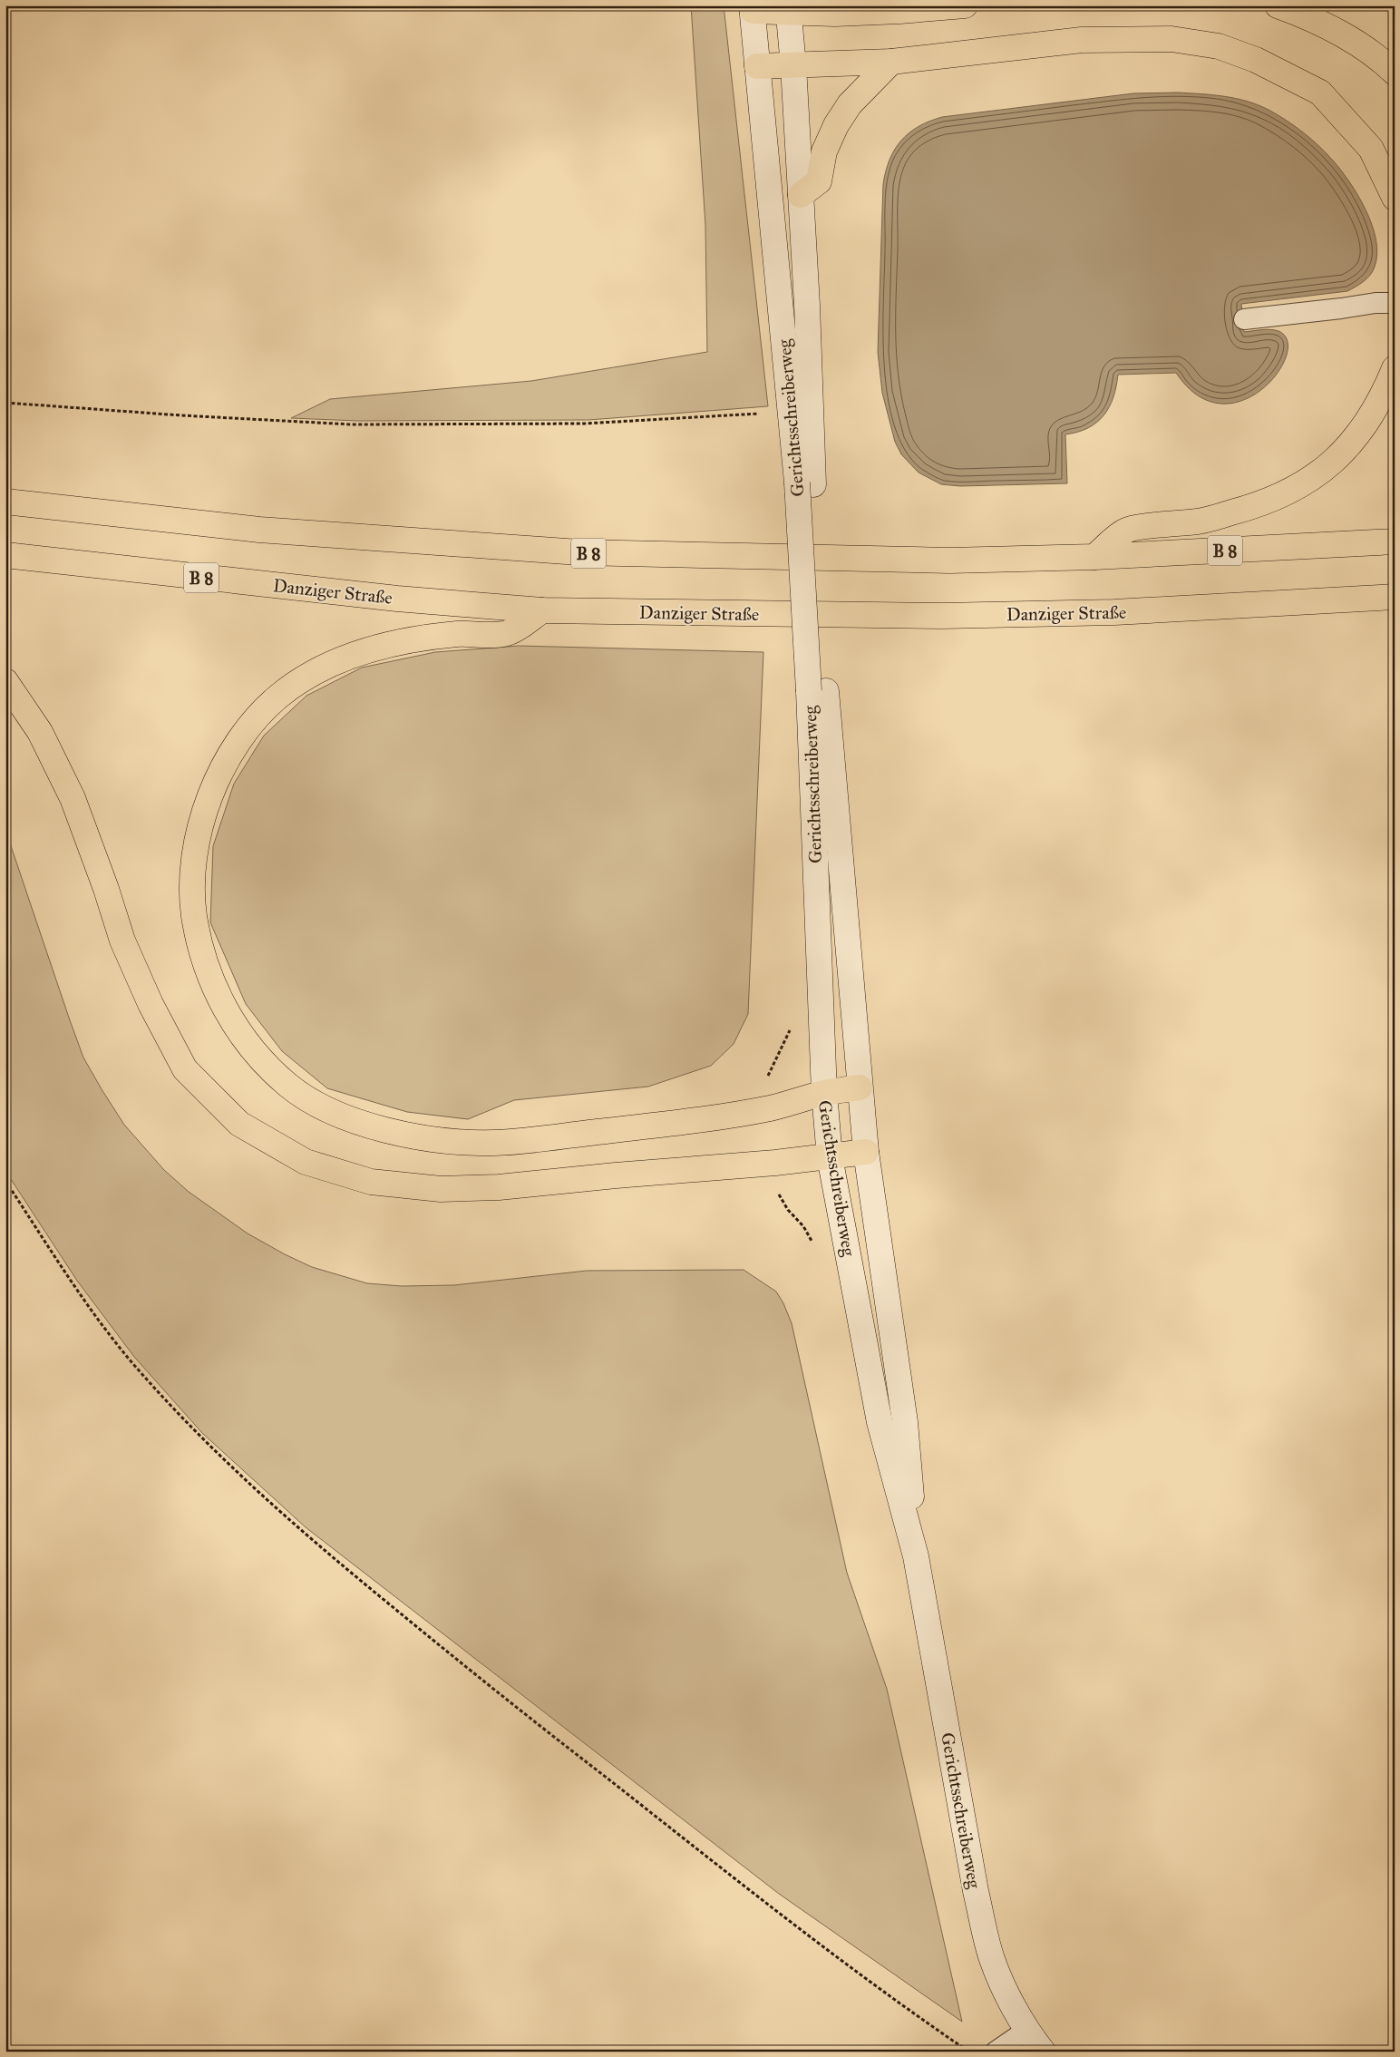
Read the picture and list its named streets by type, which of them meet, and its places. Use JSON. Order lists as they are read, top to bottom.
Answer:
{
  "streets": {
    "highway": ["B 8", "Danziger Straße"],
    "main road": ["Gerichtsschreiberweg"]
  }
}
